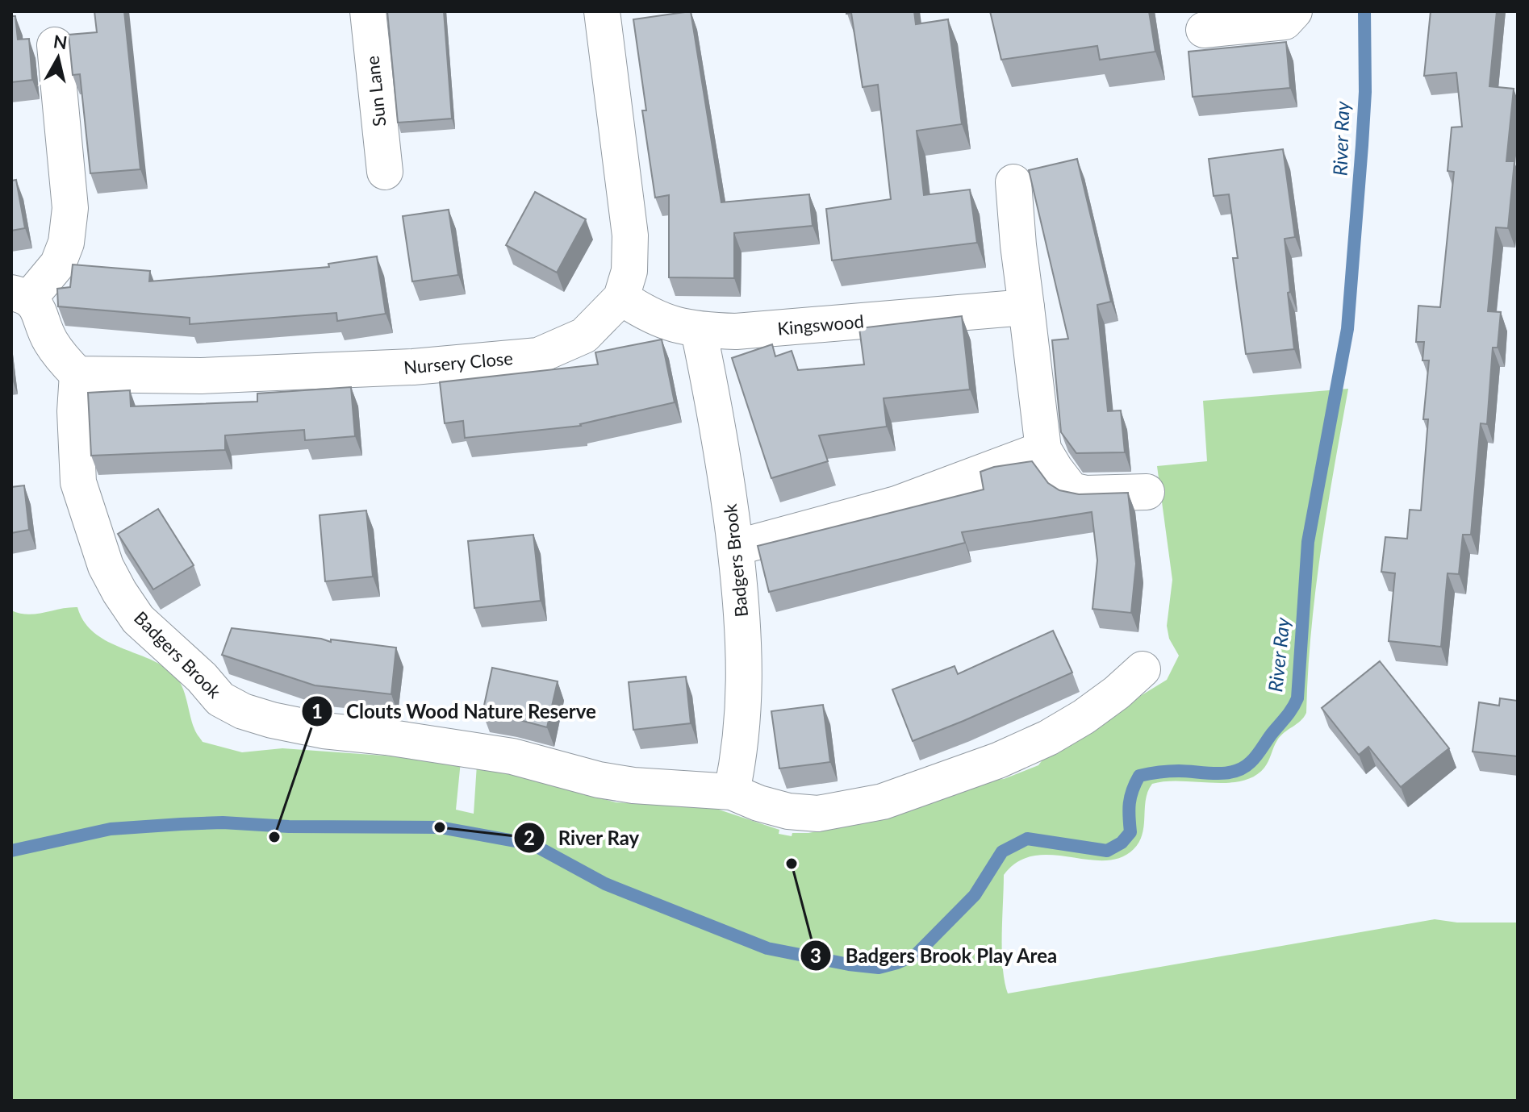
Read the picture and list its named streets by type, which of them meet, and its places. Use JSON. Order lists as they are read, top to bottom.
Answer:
{
  "streets": {
    "street": [
      "Sun Lane",
      "Kingswood",
      "Nursery Close",
      "Badgers Brook"
    ]
  },
  "crossings": [
    ["Kingswood", "Nursery Close"],
    ["Kingswood", "Badgers Brook"],
    ["Nursery Close", "Badgers Brook"]
  ],
  "water": ["River Ray"],
  "places": ["River Ray", "Clouts Wood Nature Reserve", "Badgers Brook Play Area"],
  "north": "top"
}
